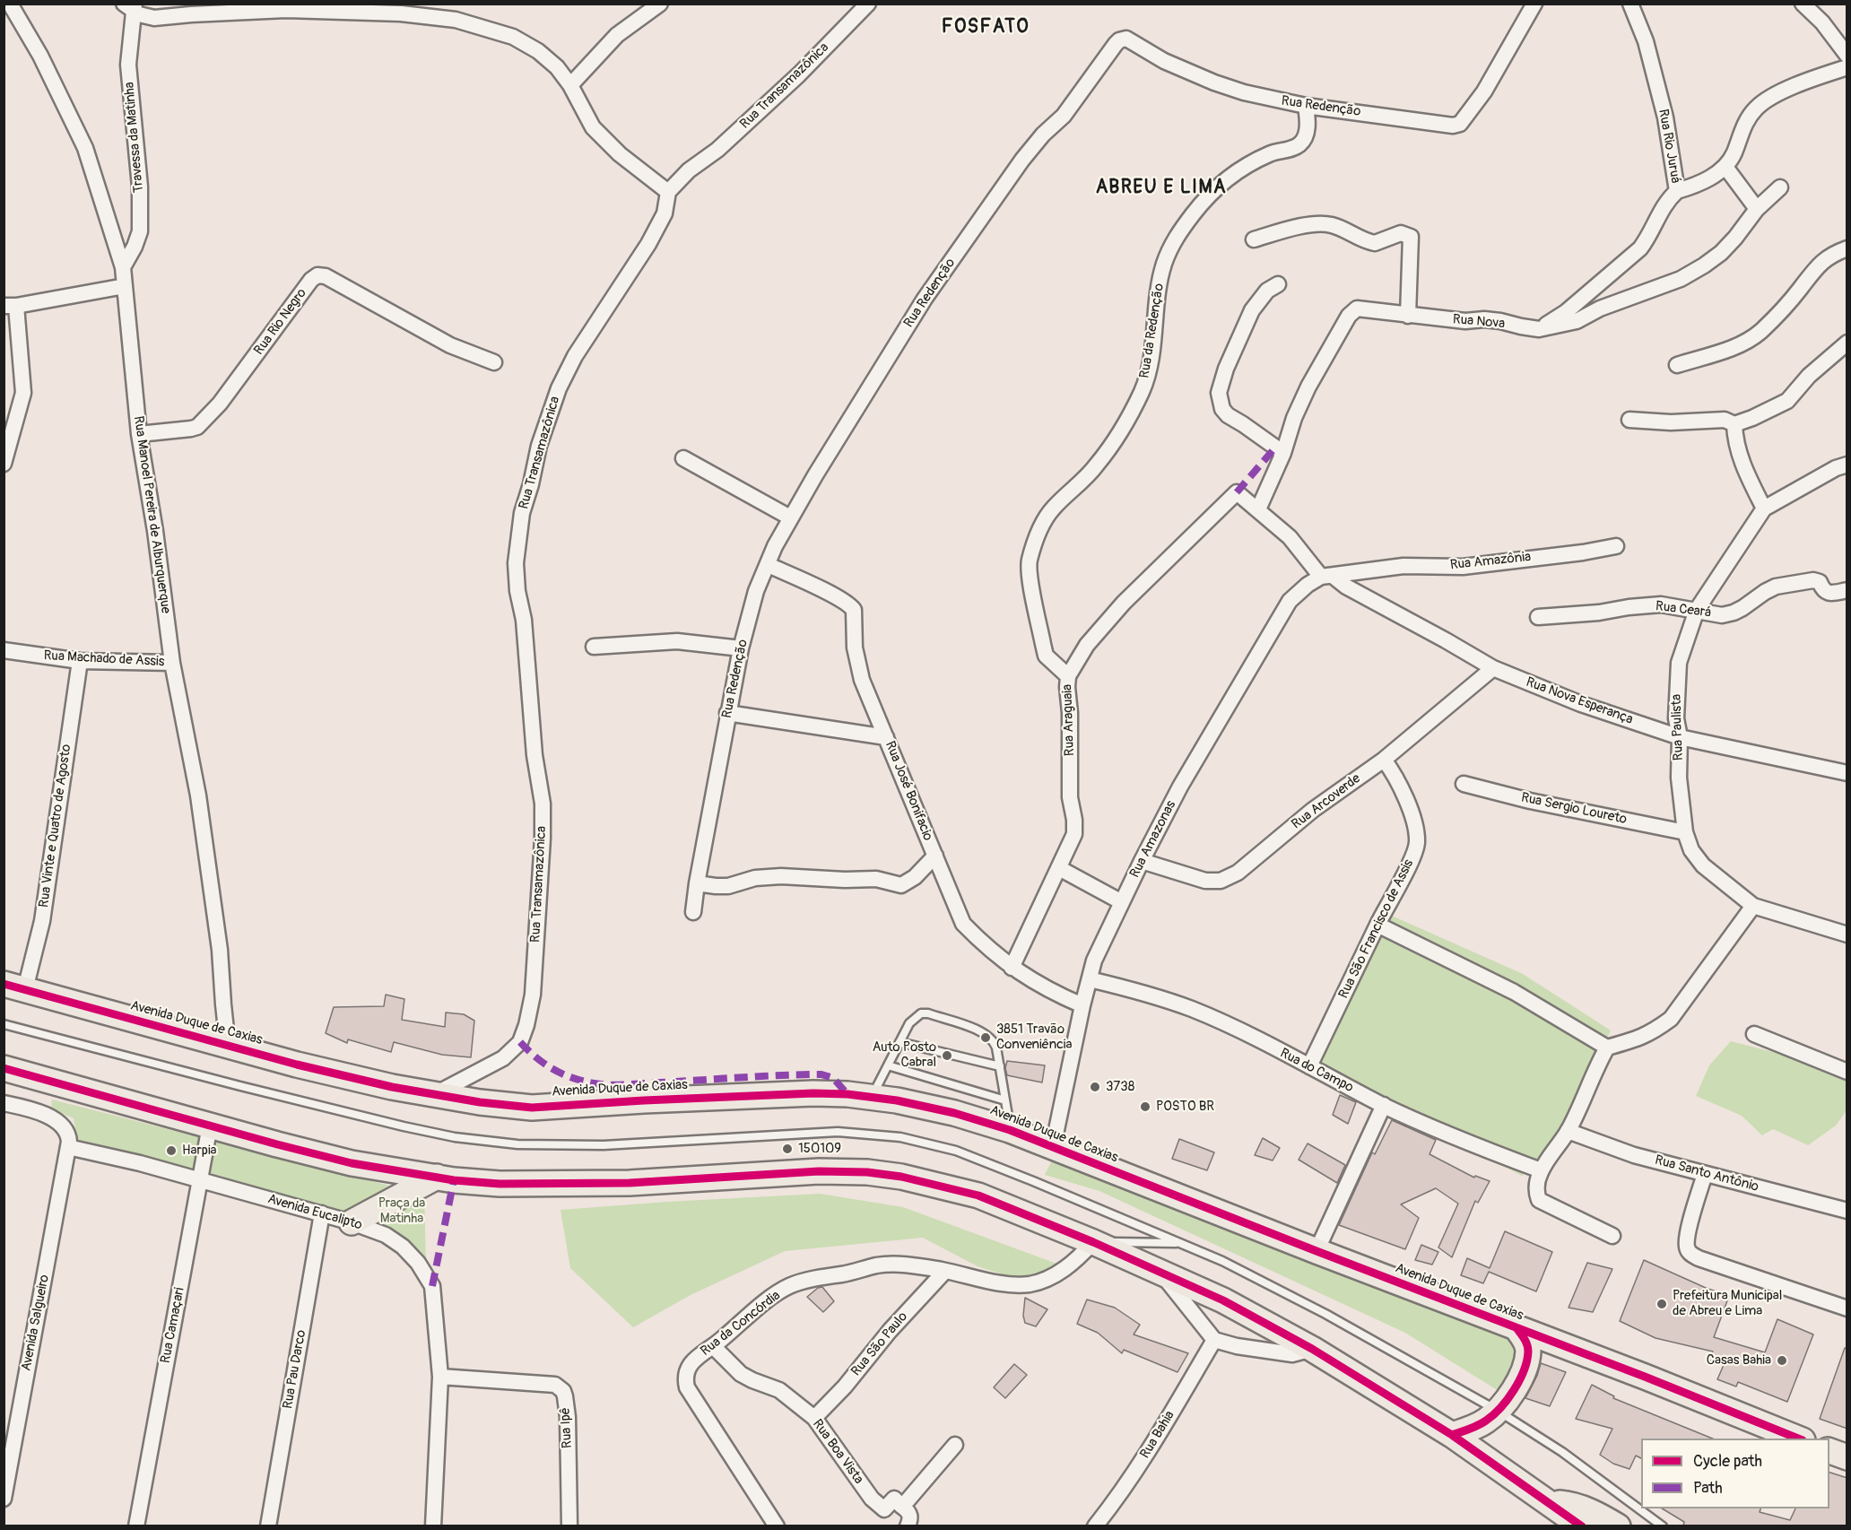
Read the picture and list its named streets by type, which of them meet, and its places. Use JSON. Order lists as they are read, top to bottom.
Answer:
{
  "streets": {
    "highway": ["Avenida Duque de Caxias"],
    "street": [
      "Rua Transamazônica",
      "Rua Redenção",
      "Travessa da Matinha",
      "Rua Rio Juruá",
      "Rua Rio Negro",
      "Rua Nova",
      "Rua da Redenção",
      "Rua Manoel Pereira de Alburquerque",
      "Rua Amazônia",
      "Rua Ceará",
      "Rua Machado de Assis",
      "Rua Nova Esperança",
      "Rua Araguaia",
      "Rua Paulista",
      "Rua José Bonifacio",
      "Rua Arcoverde",
      "Rua Sergio Loureto",
      "Rua Vinte e Quatro de Agosto",
      "Rua Amazonas",
      "Rua São Francisco de Assis",
      "Rua do Campo",
      "Rua Santo Antônio",
      "Avenida Eucalipto",
      "Avenida Salgueiro",
      "Rua da Concórdia",
      "Rua Camaçari",
      "Rua São Paulo",
      "Rua Pau Darco",
      "Rua Ipê",
      "Rua Bahia",
      "Rua Boa Vista"
    ]
  },
  "crossings": [
    ["Rua Transamazônica", "Avenida Duque de Caxias"],
    ["Rua Redenção", "Rua da Redenção"],
    ["Rua Redenção", "Rua José Bonifacio"],
    ["Travessa da Matinha", "Rua Manoel Pereira de Alburquerque"],
    ["Rua Rio Juruá", "Rua Nova"],
    ["Rua Rio Negro", "Rua Manoel Pereira de Alburquerque"],
    ["Rua Nova", "Rua Nova Esperança"],
    ["Rua da Redenção", "Rua Araguaia"],
    ["Rua Manoel Pereira de Alburquerque", "Rua Machado de Assis"],
    ["Rua Manoel Pereira de Alburquerque", "Avenida Duque de Caxias"],
    ["Rua Amazônia", "Rua Nova Esperança"],
    ["Rua Amazônia", "Rua Amazonas"],
    ["Rua Ceará", "Rua Paulista"],
    ["Rua Machado de Assis", "Rua Vinte e Quatro de Agosto"],
    ["Rua Nova Esperança", "Rua Araguaia"],
    ["Rua Nova Esperança", "Rua Paulista"],
    ["Rua Nova Esperança", "Rua Arcoverde"],
    ["Rua Nova Esperança", "Rua Amazonas"],
    ["Rua Araguaia", "Rua José Bonifacio"],
    ["Rua Paulista", "Rua Sergio Loureto"],
    ["Rua José Bonifacio", "Rua Amazonas"],
    ["Rua Arcoverde", "Rua Amazonas"],
    ["Rua Arcoverde", "Rua São Francisco de Assis"],
    ["Rua Vinte e Quatro de Agosto", "Avenida Duque de Caxias"],
    ["Rua Amazonas", "Avenida Duque de Caxias"],
    ["Rua Amazonas", "Rua do Campo"],
    ["Rua São Francisco de Assis", "Rua do Campo"],
    ["Avenida Eucalipto", "Avenida Salgueiro"],
    ["Avenida Eucalipto", "Rua Camaçari"],
    ["Avenida Eucalipto", "Rua Pau Darco"],
    ["Avenida Eucalipto", "Rua Ipê"],
    ["Rua da Concórdia", "Rua São Paulo"],
    ["Rua da Concórdia", "Rua Boa Vista"],
    ["Rua São Paulo", "Rua Boa Vista"]
  ],
  "districts": ["FOSFATO", "ABREU E LIMA"],
  "parks": ["Praça da Matinha"],
  "places": [
    "3851 Travão Conveniência",
    "Auto Posto Cabral",
    "3738",
    "POSTO BR",
    "150109",
    "Harpia",
    "Prefeitura Municipal de Abreu e Lima",
    "Casas Bahia"
  ],
  "legend": ["Cycle path", "Path"]
}
